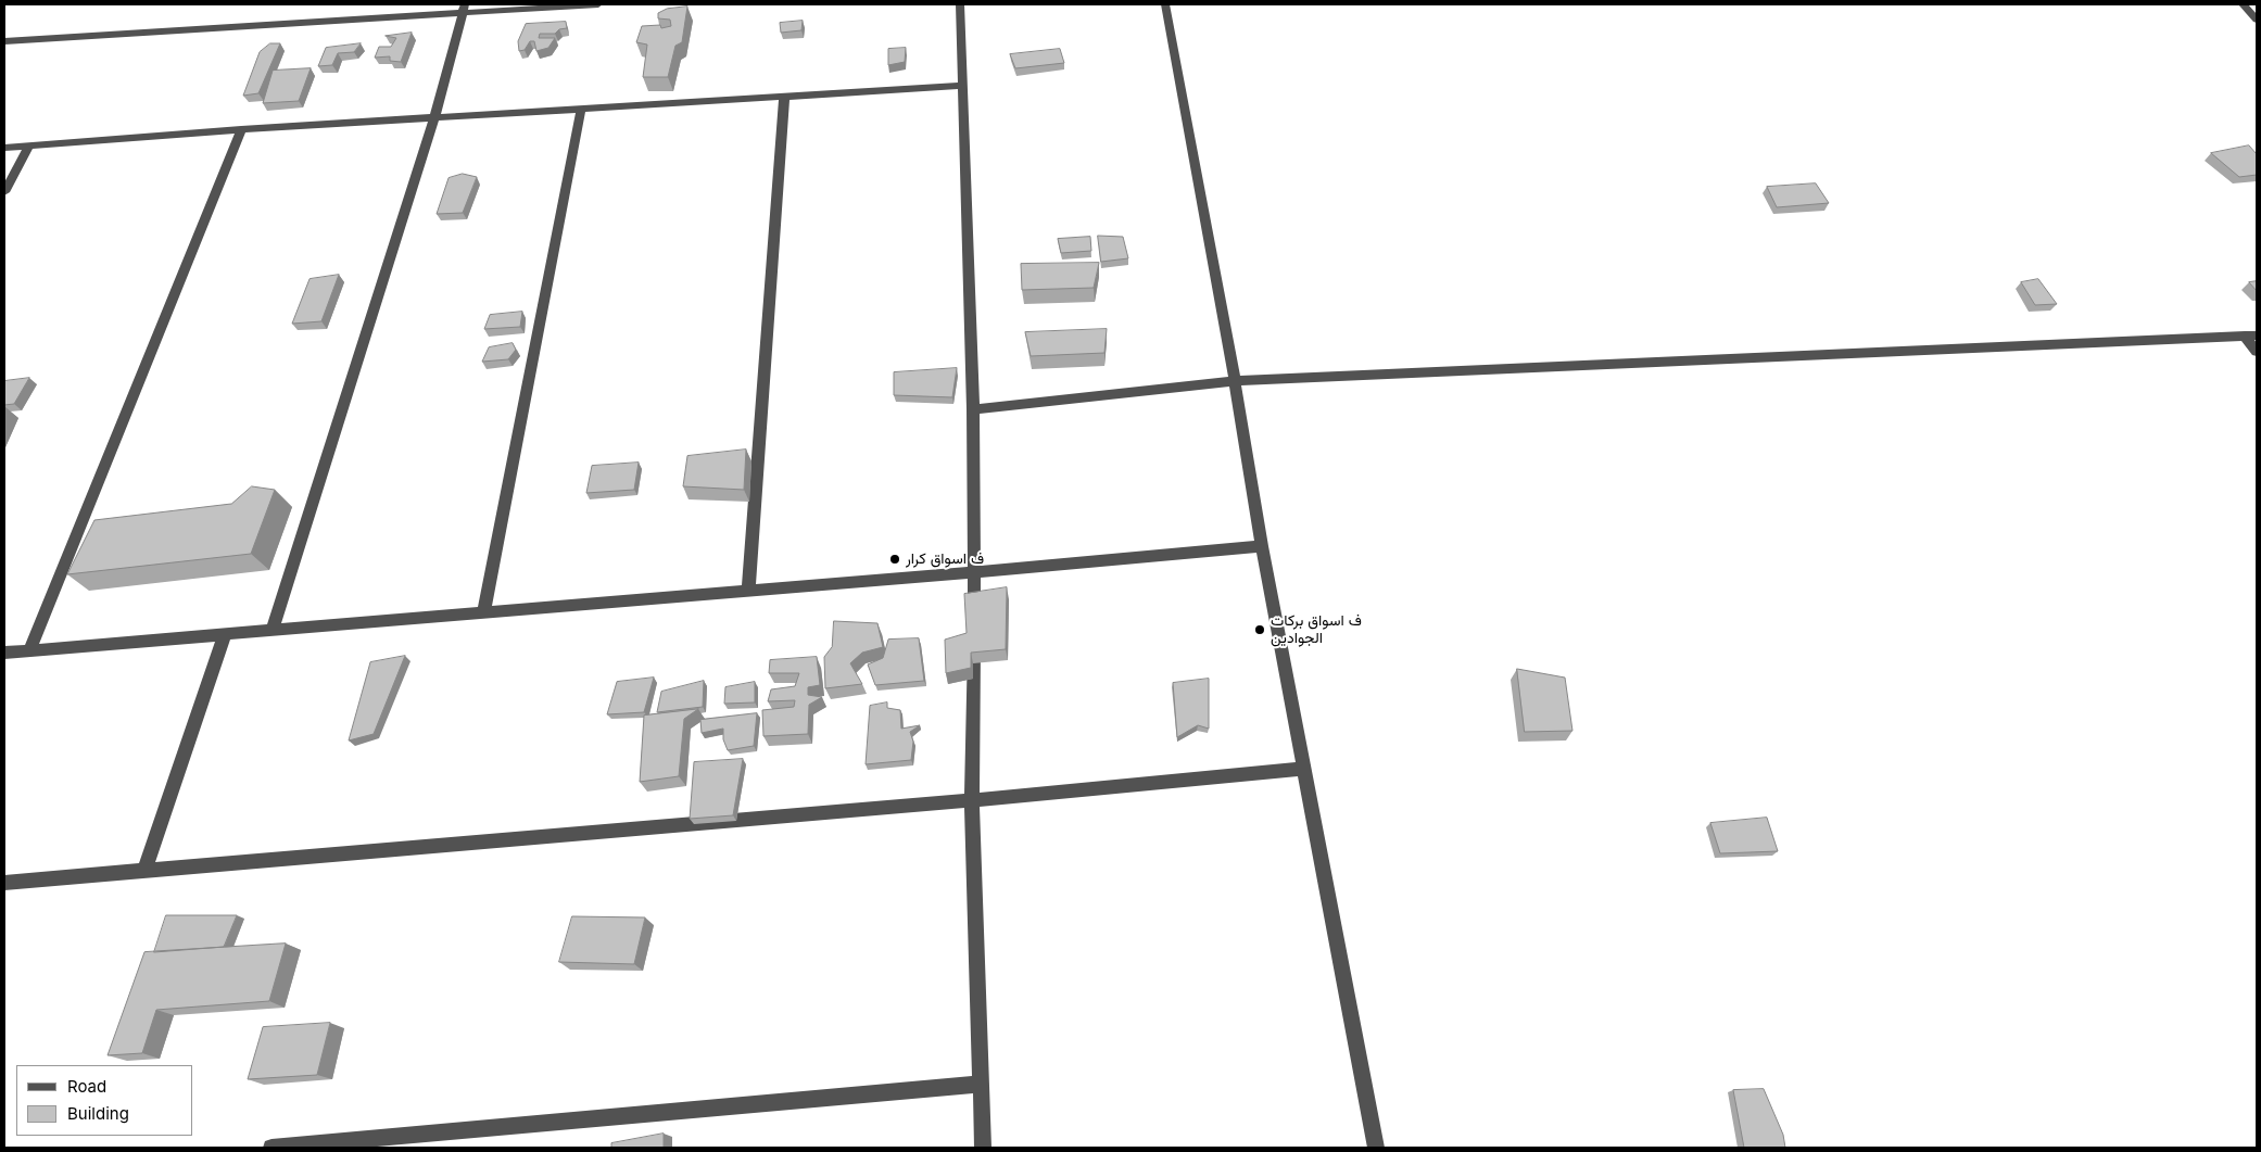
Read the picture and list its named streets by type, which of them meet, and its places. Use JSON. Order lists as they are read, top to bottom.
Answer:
{
  "places": ["ف اسواق كرار", "ف اسواق بركات الجوادين"],
  "legend": ["Road", "Building"]
}
